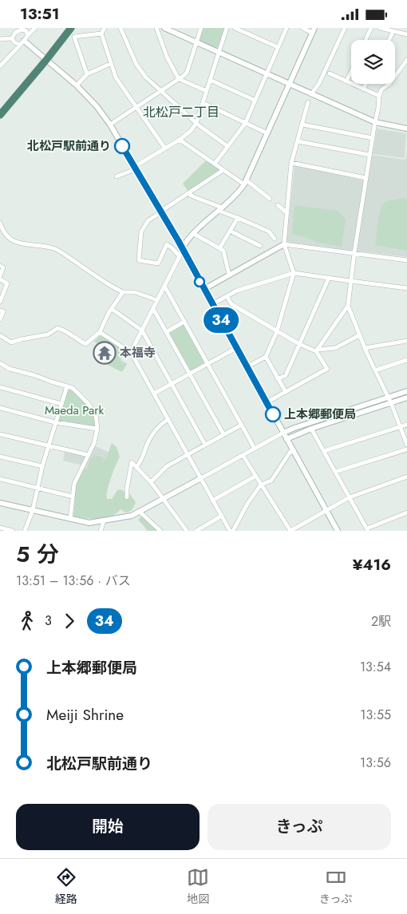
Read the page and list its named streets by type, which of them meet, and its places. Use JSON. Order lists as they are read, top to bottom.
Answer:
{
  "districts": ["北松戸二丁目"],
  "parks": ["Maeda Park"],
  "places": {
    "other": ["北松戸駅前通り", "上本郷郵便局"],
    "temple": ["本福寺"]
  },
  "lines": ["bus line 34"],
  "page": {
    "status": "13:51",
    "on_map": "34",
    "heading": ["5 分", "13:51 – 13:56 · バス", "¥416"],
    "legs": ["3", "34", "2駅"],
    "list": [
      {
        "name": "上本郷郵便局",
        "value": "13:54"
      },
      {
        "name": "Meiji Shrine",
        "value": "13:55"
      },
      {
        "name": "北松戸駅前通り",
        "value": "13:56"
      }
    ],
    "buttons": ["開始", "きっぷ"],
    "tabs": ["経路", "地図", "きっぷ"]
  }
}
